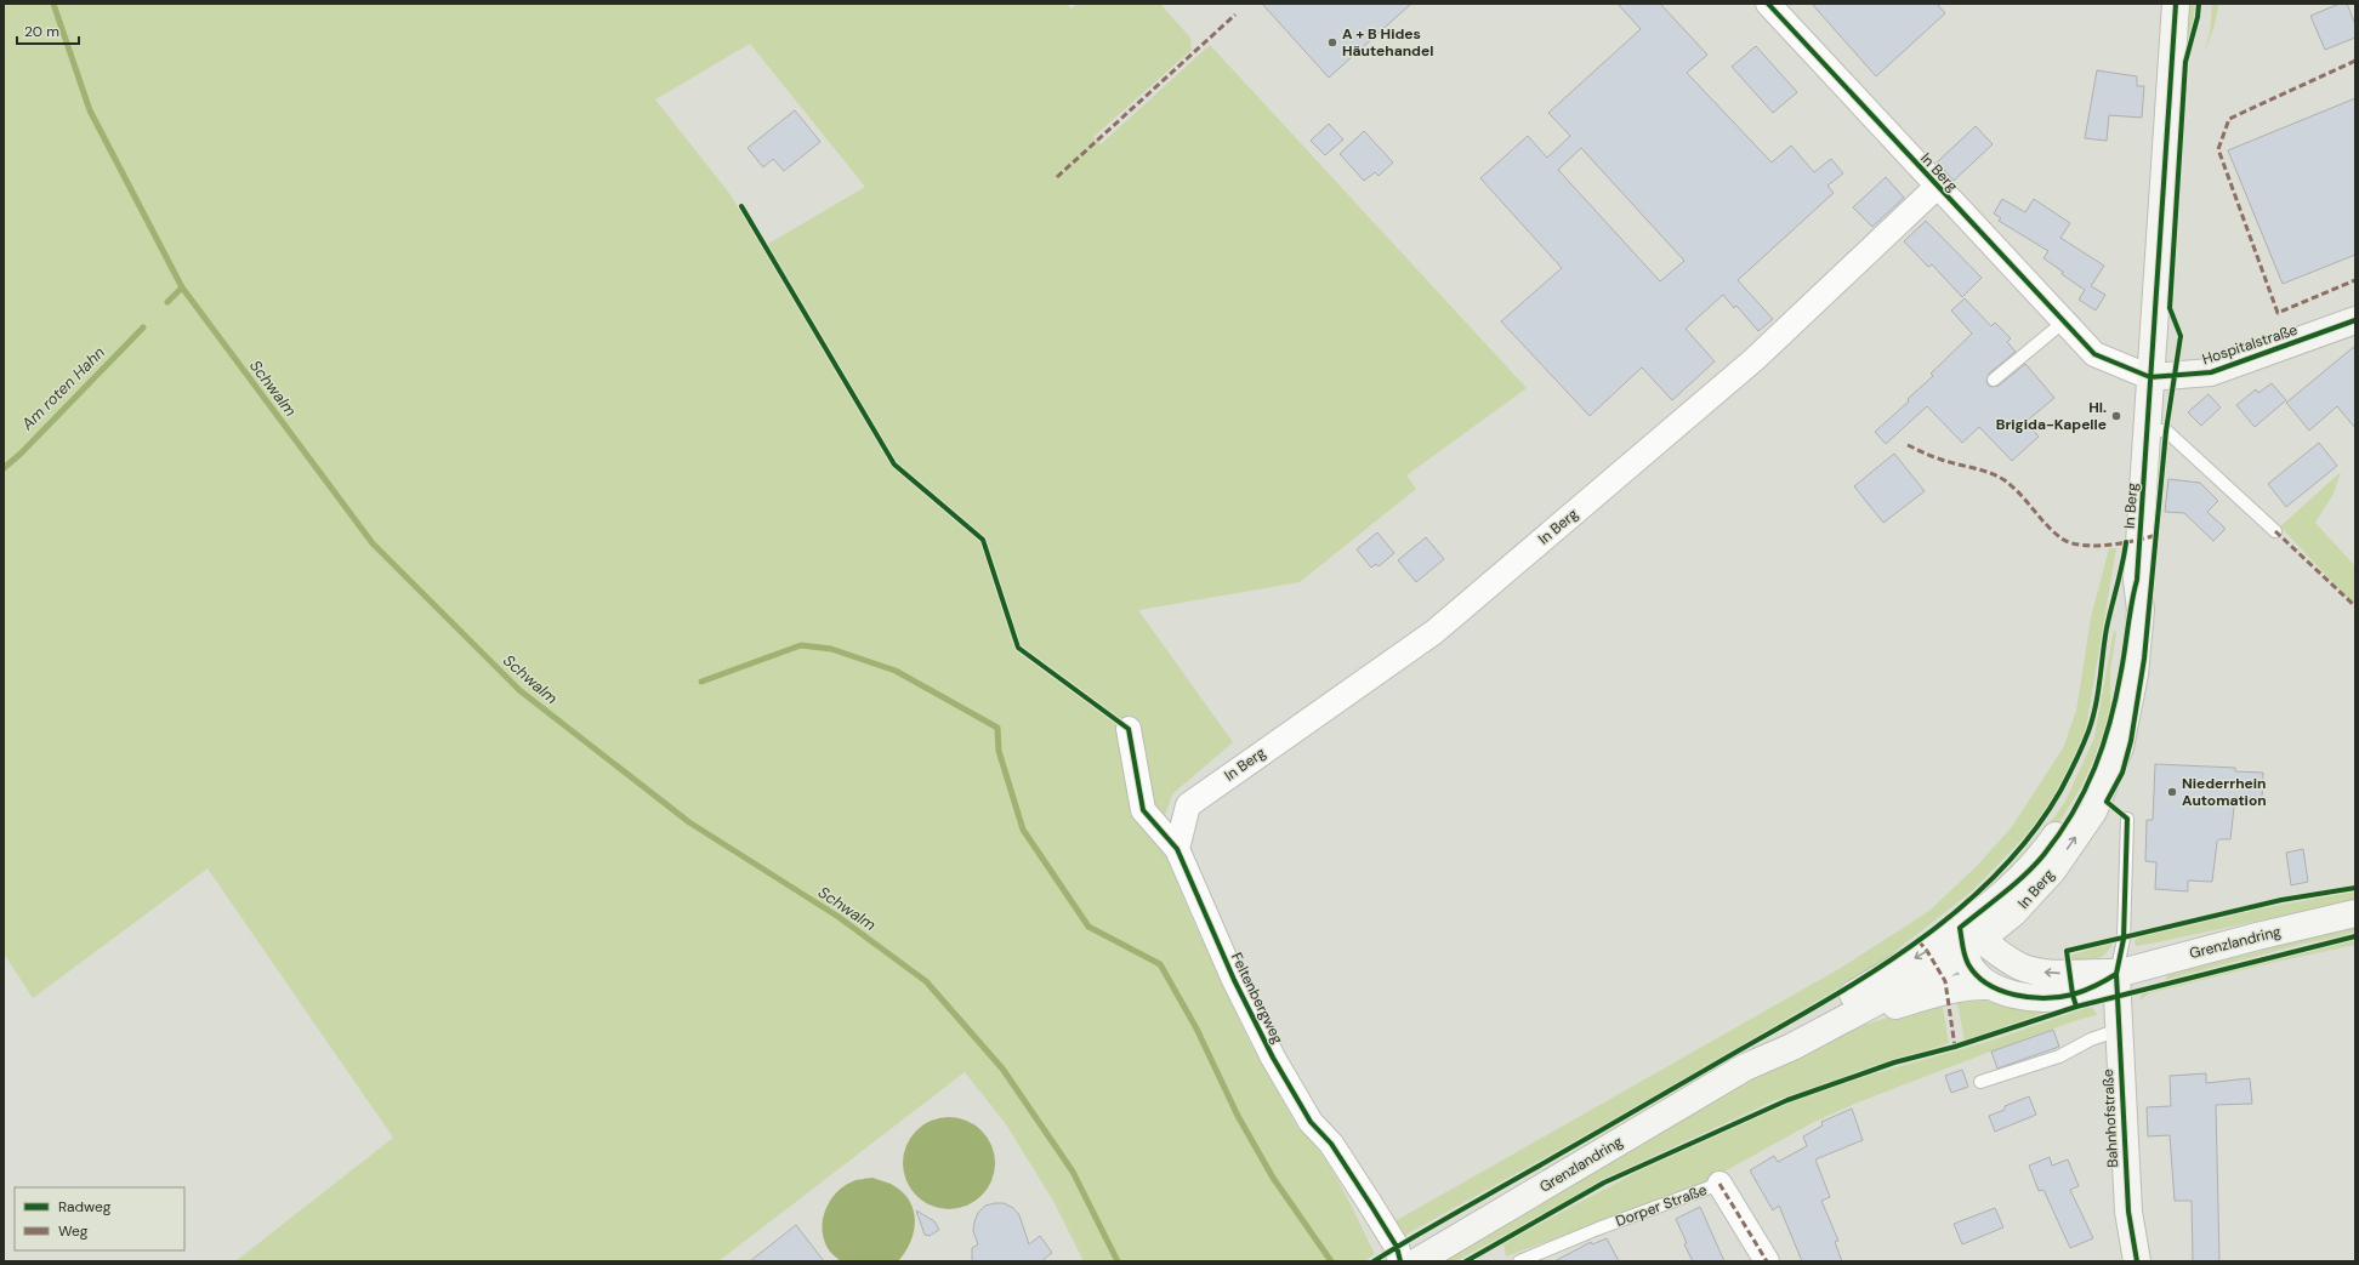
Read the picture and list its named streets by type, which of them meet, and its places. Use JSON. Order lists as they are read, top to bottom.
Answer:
{
  "streets": {
    "main road": [
      "In Berg",
      "Hospitalstraße",
      "Grenzlandring",
      "Bahnhofstraße"
    ],
    "street": ["Feltenbergweg", "Dorper Straße"]
  },
  "crossings": [
    ["In Berg", "Hospitalstraße"],
    ["In Berg", "Grenzlandring"],
    ["In Berg", "Feltenbergweg"],
    ["Grenzlandring", "Bahnhofstraße"]
  ],
  "water": ["Am roten Hahn", "Schwalm"],
  "places": ["A + B Hides Häutehandel", "Hl. Brigida-Kapelle", "Niederrhein Automation"],
  "legend": ["Radweg", "Weg"],
  "scale_bar": "20 m"
}
